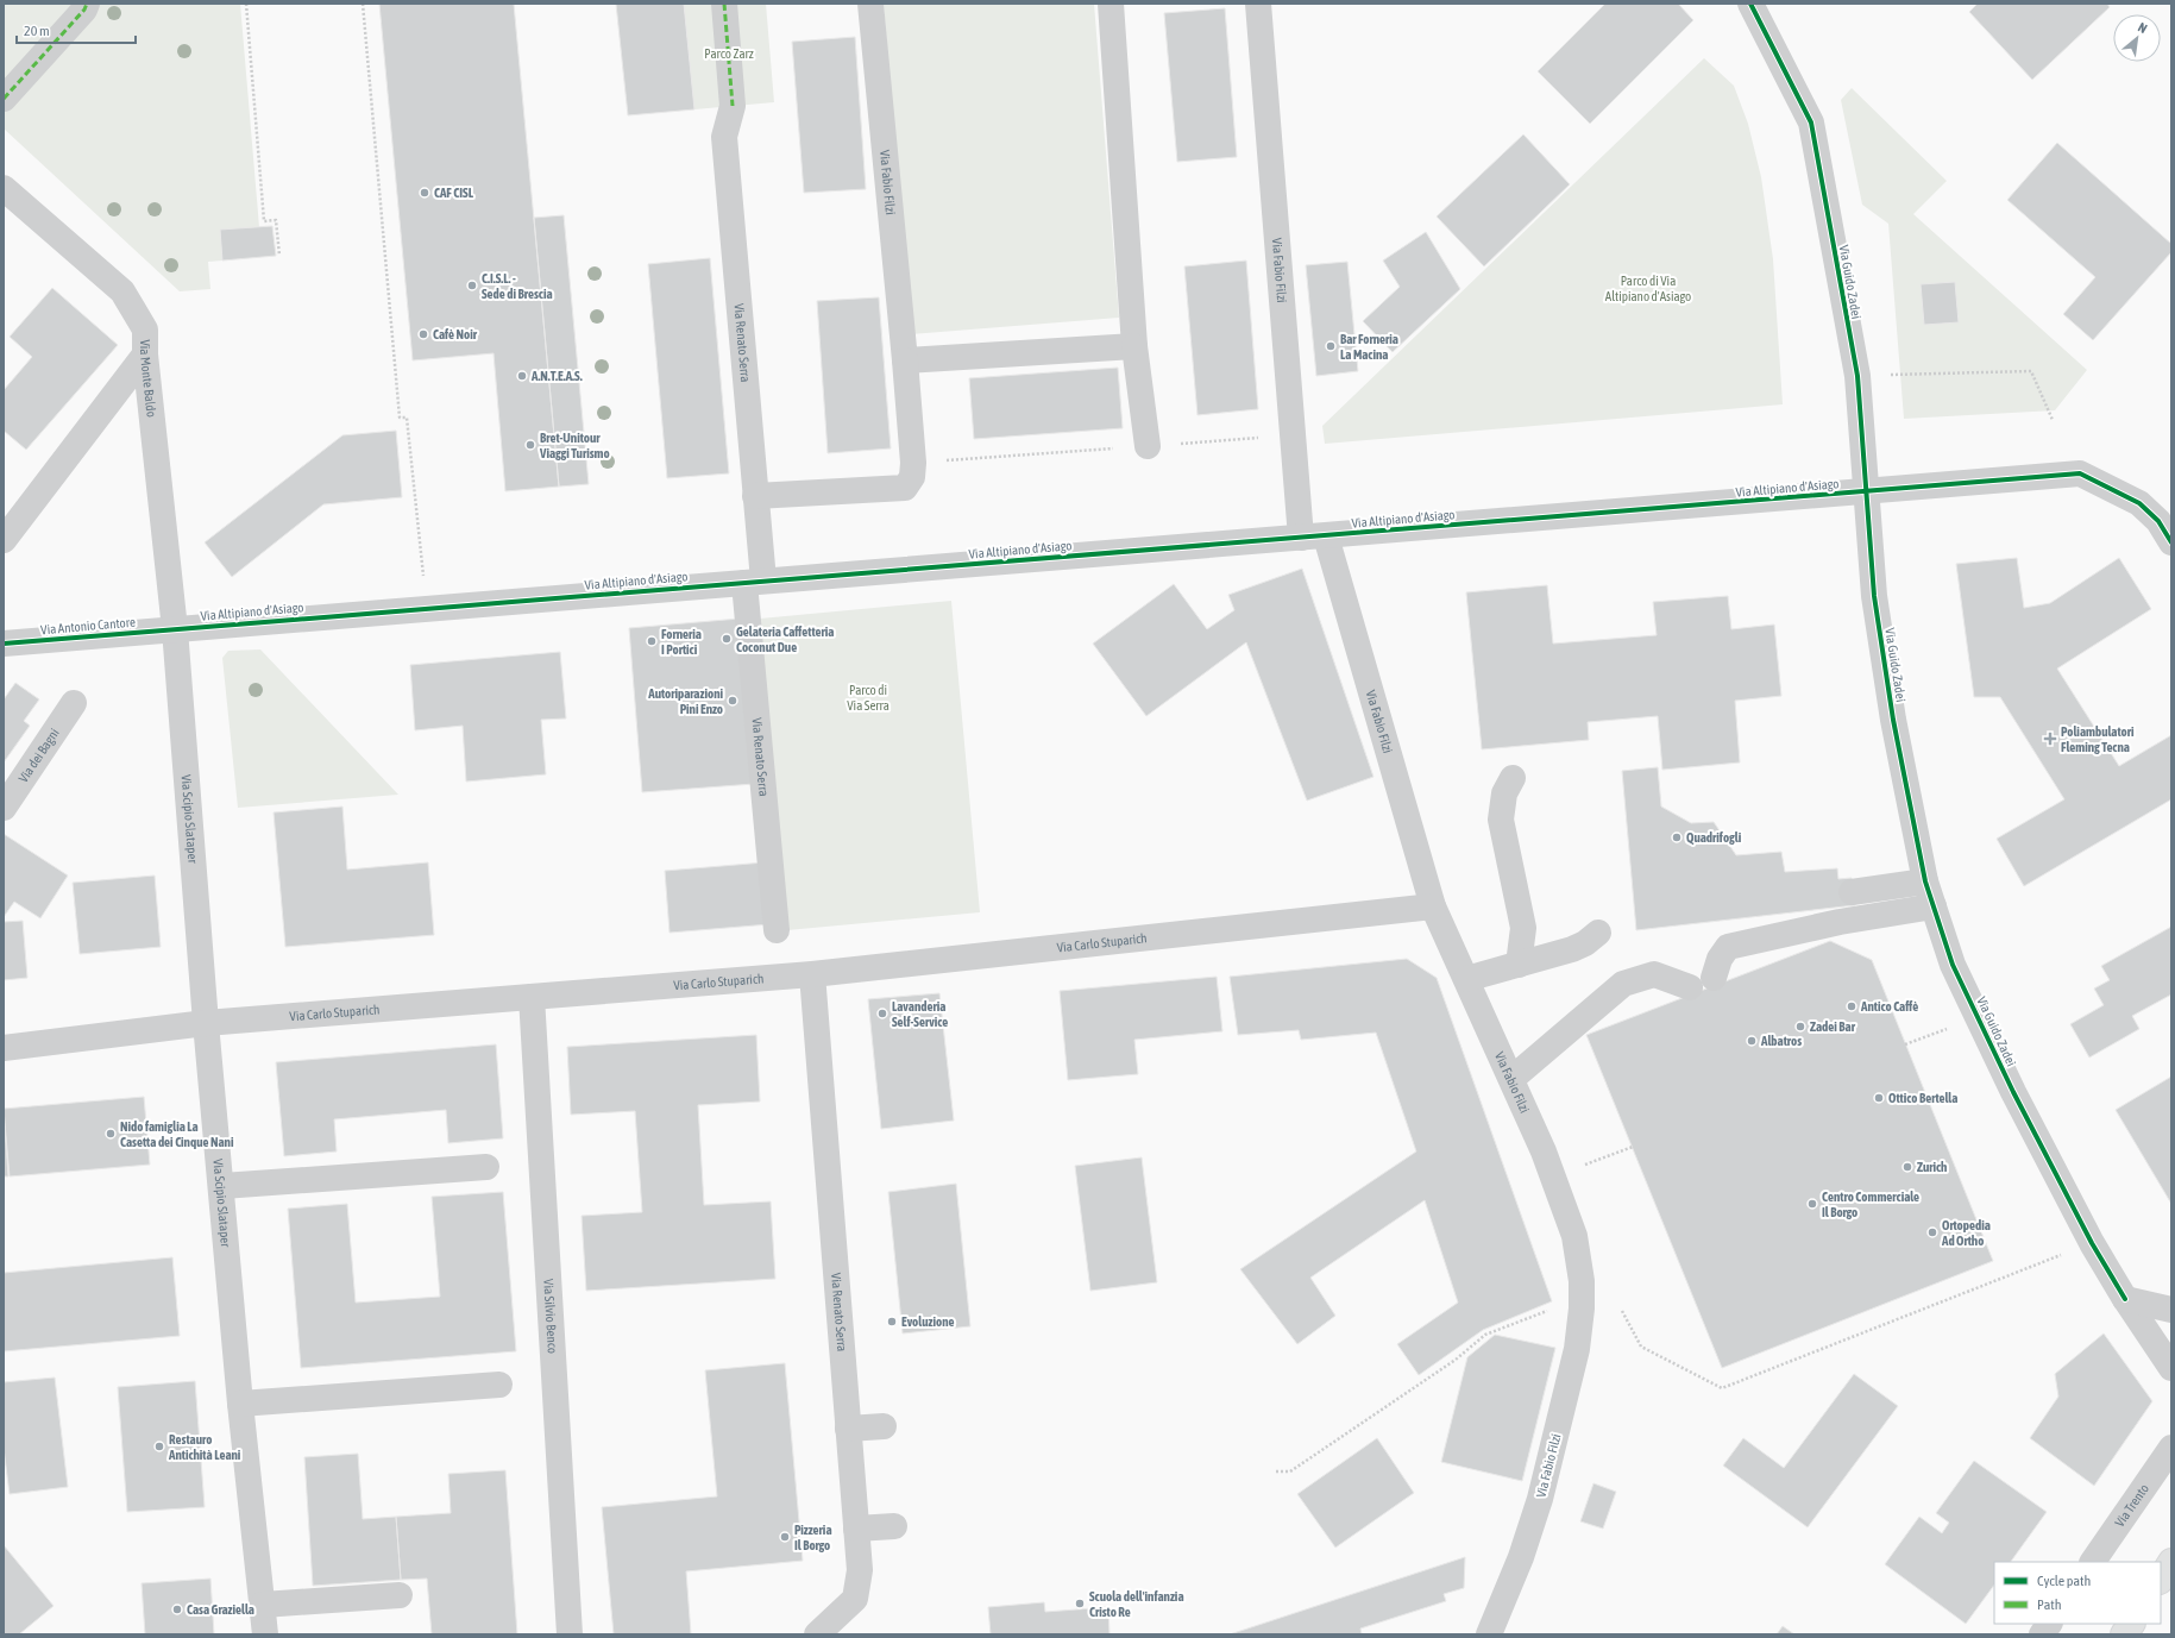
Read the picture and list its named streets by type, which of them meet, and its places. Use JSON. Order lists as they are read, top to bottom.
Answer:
{
  "streets": {
    "street": [
      "Via Fabio Filzi",
      "Via Guido Zadei",
      "Via Renato Serra",
      "Via Monte Baldo",
      "Via Altipiano d'Asiago",
      "Via Antonio Cantore",
      "Via dei Bagni",
      "Via Scipio Slataper",
      "Via Carlo Stuparich",
      "Via Silvio Benco",
      "Via Trento"
    ]
  },
  "crossings": [
    ["Via Fabio Filzi", "Via Renato Serra"],
    ["Via Fabio Filzi", "Via Altipiano d'Asiago"],
    ["Via Fabio Filzi", "Via Carlo Stuparich"],
    ["Via Guido Zadei", "Via Altipiano d'Asiago"],
    ["Via Renato Serra", "Via Altipiano d'Asiago"],
    ["Via Renato Serra", "Via Carlo Stuparich"],
    ["Via Monte Baldo", "Via Altipiano d'Asiago"],
    ["Via Monte Baldo", "Via Antonio Cantore"],
    ["Via Monte Baldo", "Via Scipio Slataper"],
    ["Via Altipiano d'Asiago", "Via Antonio Cantore"],
    ["Via Altipiano d'Asiago", "Via Scipio Slataper"],
    ["Via Antonio Cantore", "Via Scipio Slataper"],
    ["Via Scipio Slataper", "Via Carlo Stuparich"],
    ["Via Carlo Stuparich", "Via Silvio Benco"]
  ],
  "parks": ["Parco Zarz", "Parco di Via Altipiano d'Asiago", "Parco di Via Serra"],
  "places": {
    "other": [
      "CAF CISL",
      "C.I.S.L. - Sede di Brescia",
      "Cafè Noir",
      "Bar Forneria La Macina",
      "A.N.T.E.A.S.",
      "Bret-Unitour Viaggi Turismo",
      "Gelateria Caffetteria Coconut Due",
      "Forneria I Portici",
      "Autoriparazioni Pini Enzo",
      "Quadrifogli",
      "Antico Caffè",
      "Lavanderia Self-Service",
      "Zadei Bar",
      "Albatros",
      "Ottico Bertella",
      "Nido famiglia La Casetta dei Cinque Nani",
      "Zurich",
      "Centro Commerciale Il Borgo",
      "Ortopedia Ad Ortho",
      "Evoluzione",
      "Restauro Antichità Leani",
      "Pizzeria Il Borgo",
      "Scuola dell'infanzia Cristo Re",
      "Casa Graziella"
    ],
    "health": ["Poliambulatori Fleming Tecna"]
  },
  "legend": ["Cycle path", "Path"],
  "scale_bar": "20 m",
  "north": "top right"
}
